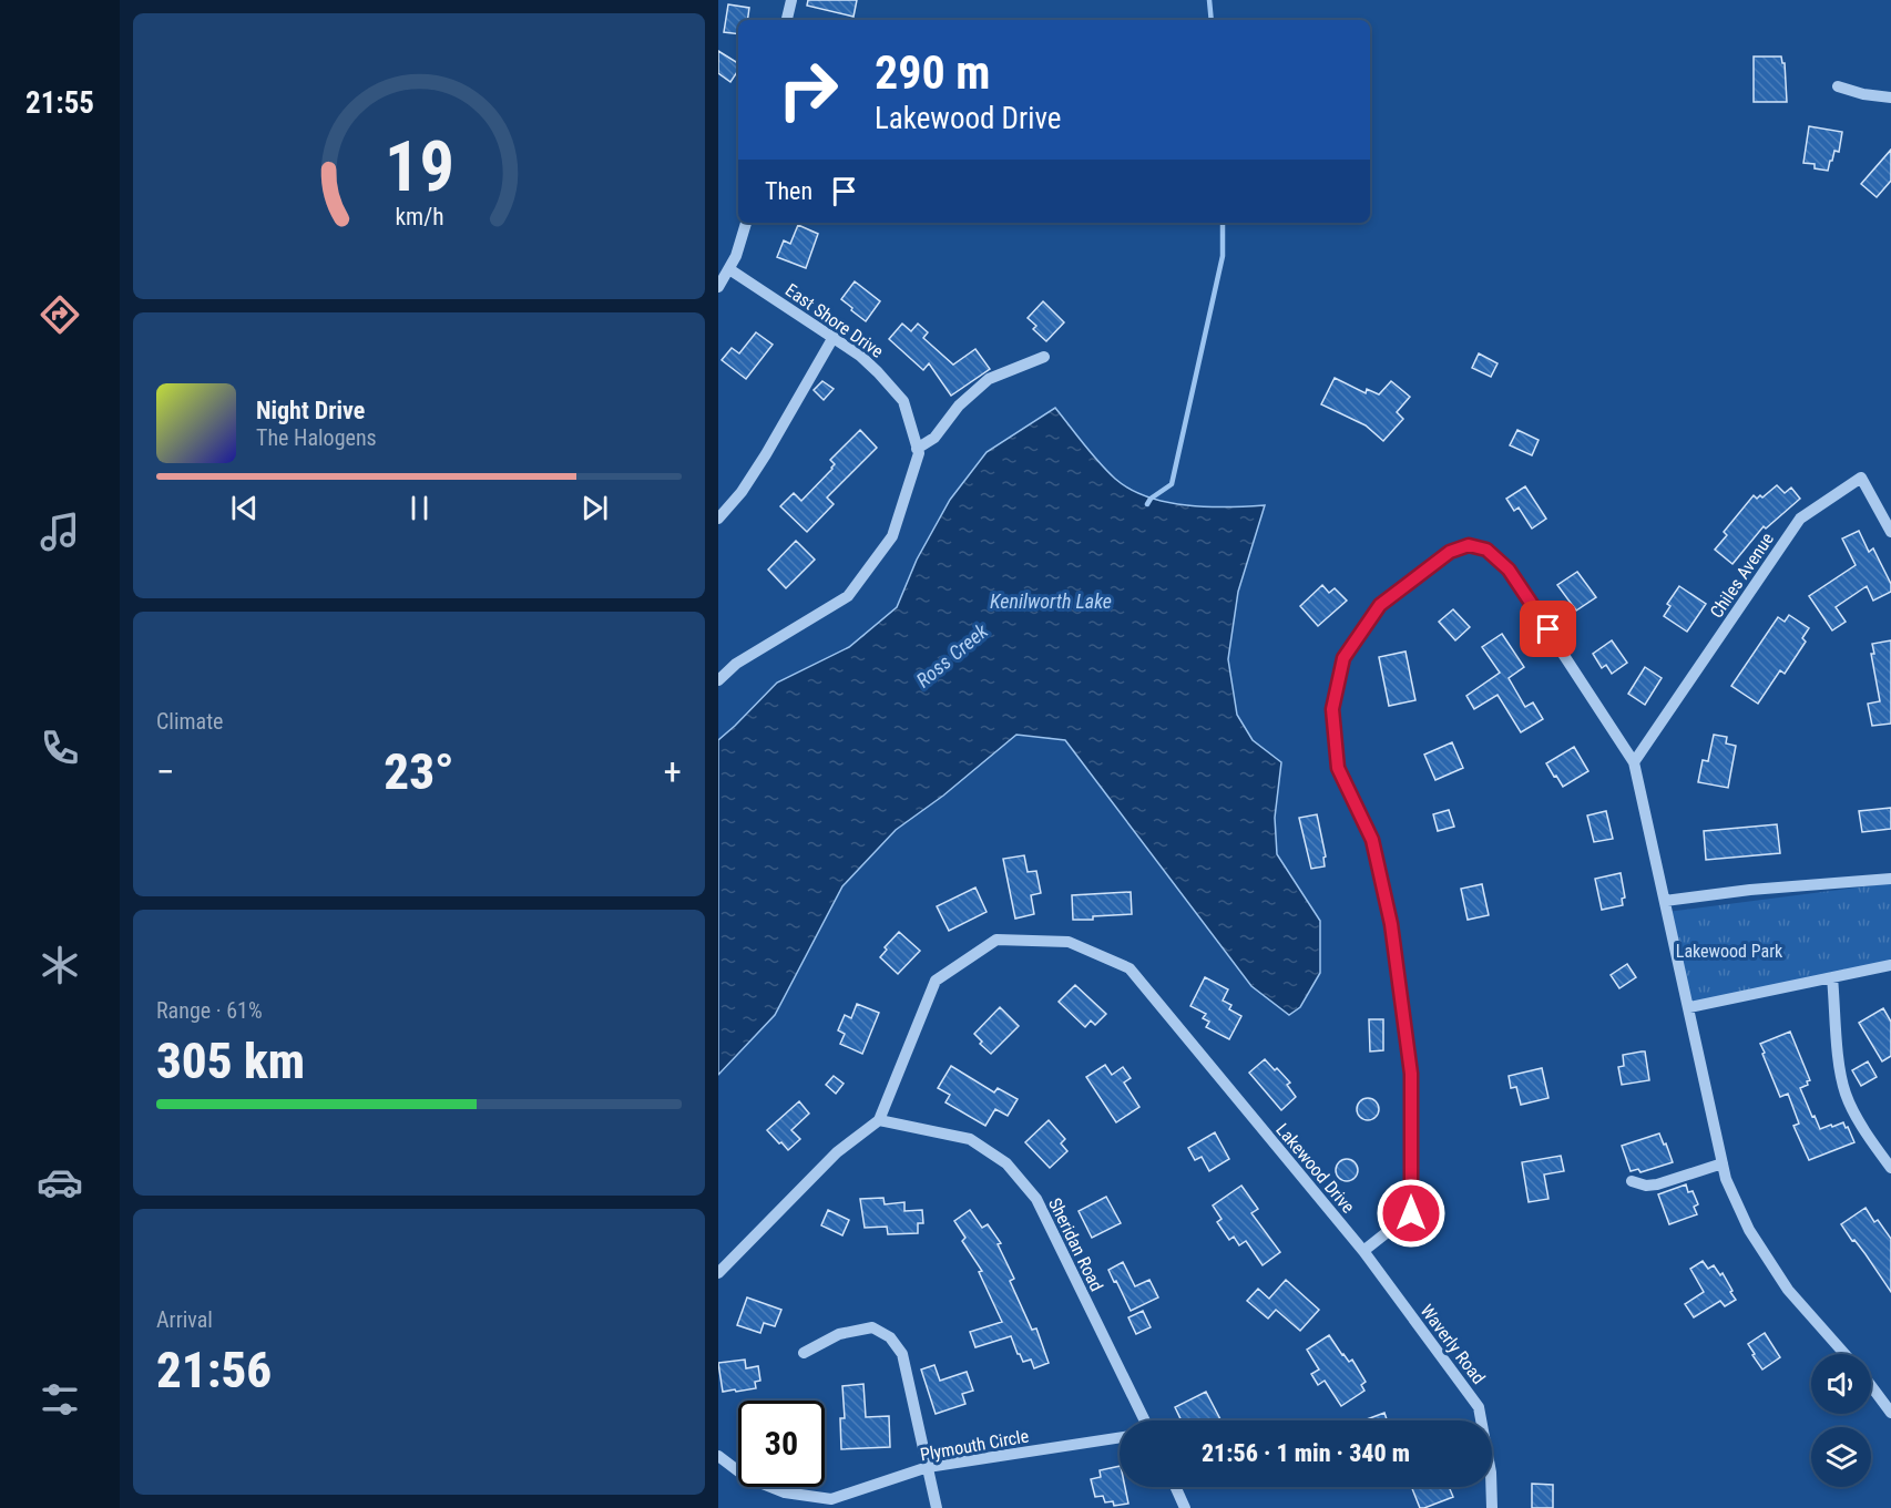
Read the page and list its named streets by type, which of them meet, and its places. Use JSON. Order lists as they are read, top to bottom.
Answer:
{
  "streets": {
    "street": [
      "East Shore Drive",
      "Chiles Avenue",
      "Lakewood Drive",
      "Sheridan Road",
      "Waverly Road",
      "Plymouth Circle"
    ]
  },
  "crossings": [
    ["Lakewood Drive", "Sheridan Road"],
    ["Lakewood Drive", "Waverly Road"]
  ],
  "water": ["Kenilworth Lake", "Ross Creek"],
  "parks": ["Lakewood Park"],
  "page": {
    "tabs": "21:55",
    "turn": ["290 m", "Lakewood Drive"],
    "then": "Then",
    "song": ["Night Drive", "The Halogens"],
    "tile": [
      "Climate",
      ["Range · 61%", "305 km"],
      ["Arrival", "21:56"]
    ],
    "heat": ["−", "23°", "+"],
    "limit": "30",
    "trip": "21:56 · 1 min · 340 m",
    "gauge": ["19", "km/h"]
  }
}
